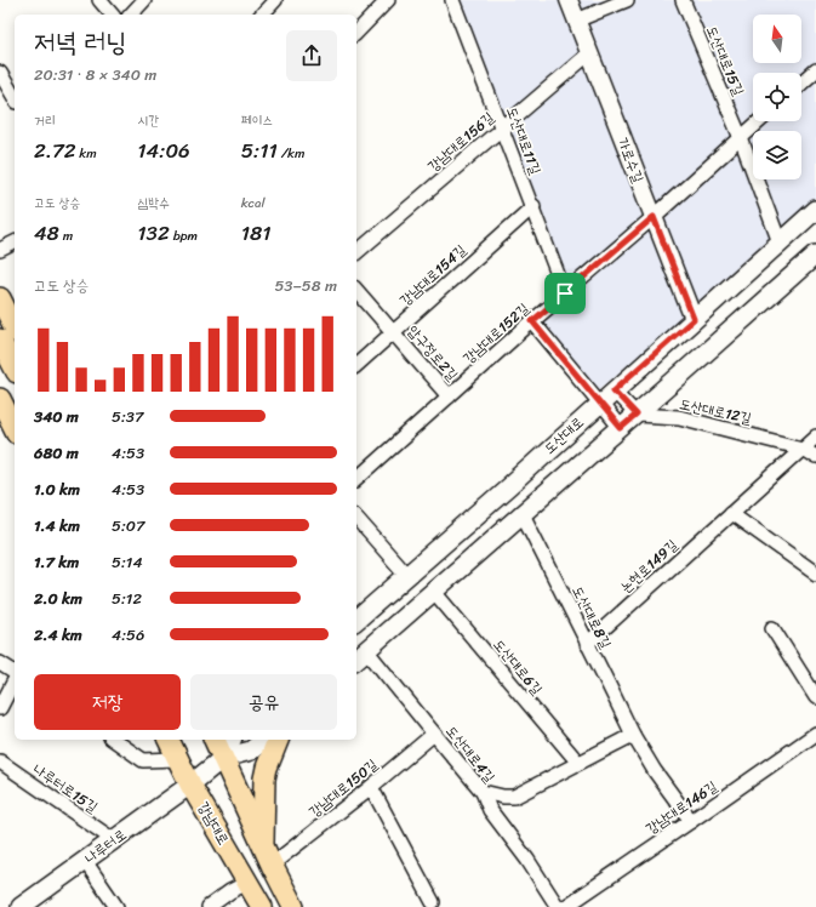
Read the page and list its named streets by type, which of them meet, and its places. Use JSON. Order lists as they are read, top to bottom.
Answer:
{
  "streets": {
    "main road": ["도산대로", "강남대로", "나루터로"],
    "street": [
      "도산대로15길",
      "도산대로11길",
      "강남대로156길",
      "가로수길",
      "강남대로154길",
      "강남대로152길",
      "압구정로2길",
      "도산대로12길",
      "논현로149길",
      "도산대로8길",
      "도산대로6길",
      "도산대로4길",
      "나루터로15길",
      "강남대로150길",
      "강남대로146길"
    ]
  },
  "crossings": [
    ["도산대로15길", "강남대로152길"],
    ["도산대로15길", "도산대로"],
    ["도산대로11길", "강남대로156길"],
    ["도산대로11길", "강남대로154길"],
    ["도산대로11길", "강남대로152길"],
    ["강남대로156길", "가로수길"],
    ["가로수길", "강남대로152길"],
    ["가로수길", "도산대로"],
    ["강남대로154길", "압구정로2길"],
    ["강남대로152길", "압구정로2길"],
    ["도산대로12길", "논현로149길"],
    ["논현로149길", "도산대로8길"],
    ["도산대로8길", "강남대로146길"],
    ["도산대로4길", "강남대로150길"],
    ["나루터로15길", "나루터로"],
    ["강남대로", "나루터로"]
  ],
  "north": "top",
  "page": {
    "heading": ["저녁 러닝", "20:31 · 8 × 340 m"],
    "stats": [
      ["거리", "2.72 km"],
      ["시간", "14:06"],
      ["페이스", "5:11 /km"],
      ["고도 상승", "48 m"],
      ["심박수", "132 bpm"],
      ["kcal", "181"]
    ],
    "chart": ["고도 상승", "53–58 m"],
    "list": [
      {
        "name": "340 m",
        "note": "5:37"
      },
      {
        "name": "680 m",
        "note": "4:53"
      },
      {
        "name": "1.0 km",
        "note": "4:53"
      },
      {
        "name": "1.4 km",
        "note": "5:07"
      },
      {
        "name": "1.7 km",
        "note": "5:14"
      },
      {
        "name": "2.0 km",
        "note": "5:12"
      },
      {
        "name": "2.4 km",
        "note": "4:56"
      }
    ],
    "buttons": ["저장", "공유"]
  }
}
